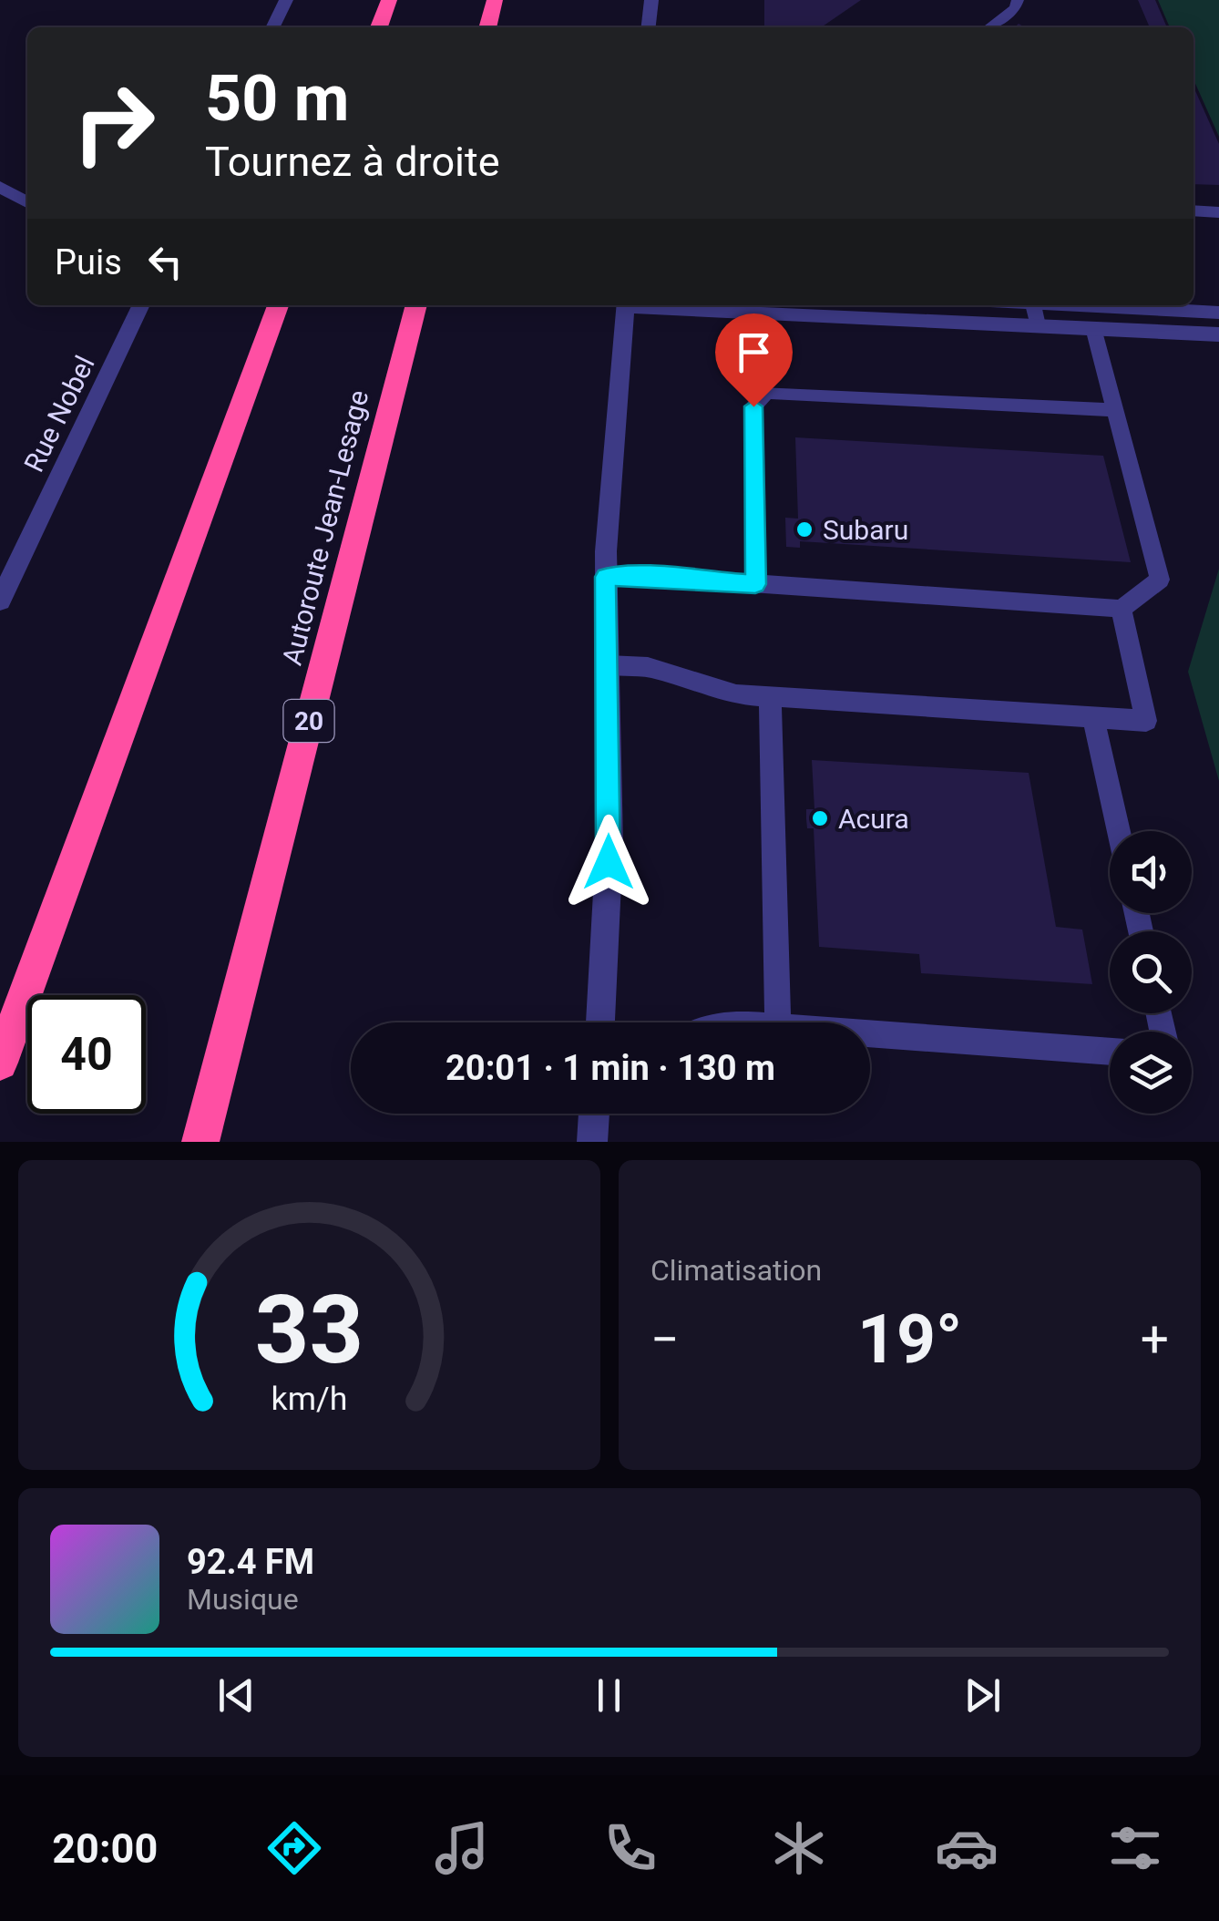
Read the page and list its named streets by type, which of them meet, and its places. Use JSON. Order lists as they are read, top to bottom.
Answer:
{
  "streets": {
    "highway": ["Autoroute Jean-Lesage", "20"],
    "street": ["Rue Nobel"]
  },
  "places": ["Subaru", "Acura"],
  "page": {
    "turn": ["50 m", "Tournez à droite"],
    "then": "Puis",
    "limit": "40",
    "trip": "20:01 · 1 min · 130 m",
    "tile": "Climatisation",
    "heat": ["−", "19°", "+"],
    "song": ["92.4 FM", "Musique"],
    "tabs": "20:00",
    "gauge": ["33", "km/h"]
  }
}
